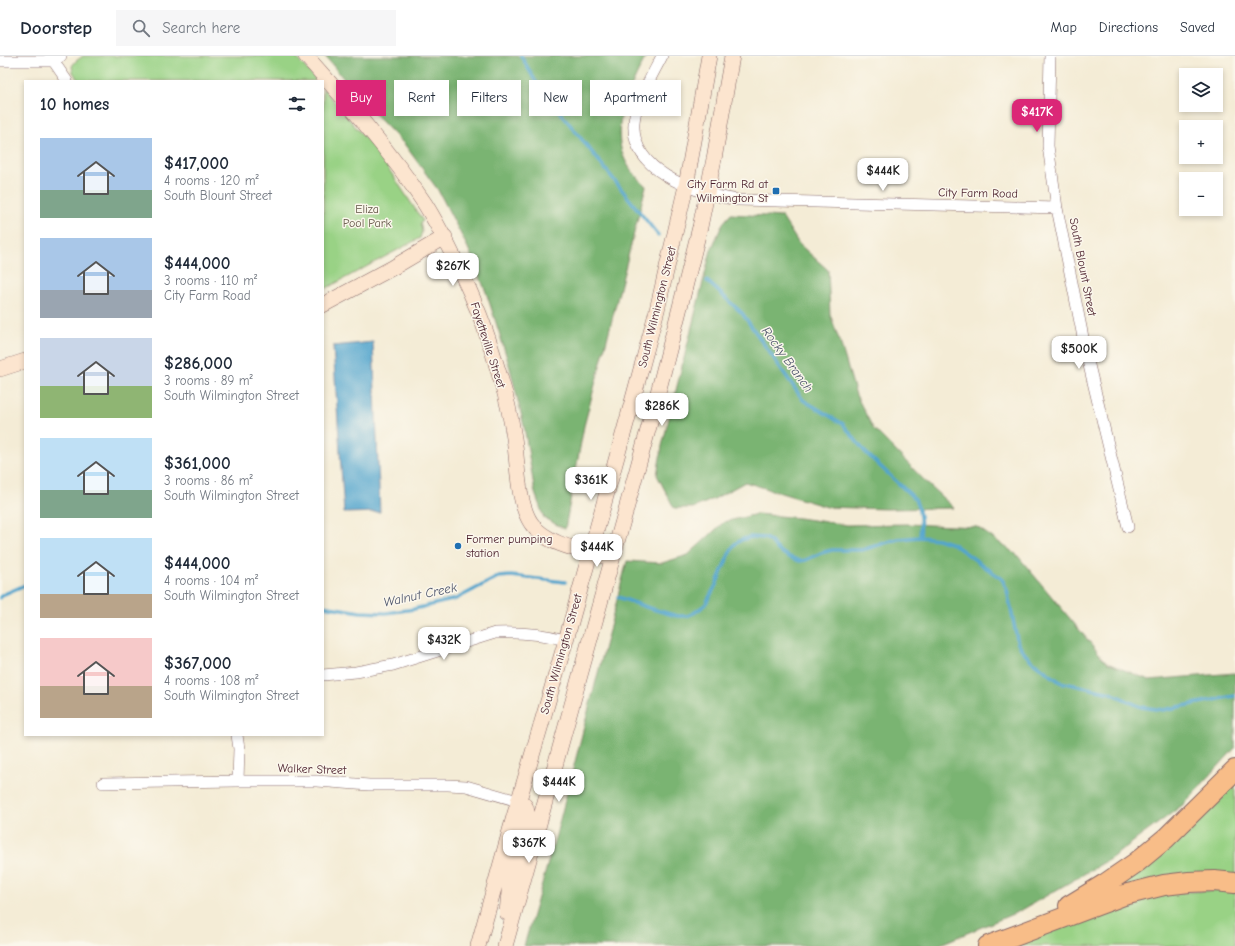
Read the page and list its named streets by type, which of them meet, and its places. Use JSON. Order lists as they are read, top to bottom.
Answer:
{
  "streets": {
    "main road": ["South Wilmington Street", "Fayetteville Street"],
    "street": ["City Farm Road", "South Blount Street", "Walker Street"]
  },
  "crossings": [
    ["City Farm Road", "South Blount Street"],
    ["City Farm Road", "South Wilmington Street"],
    ["South Wilmington Street", "Fayetteville Street"],
    ["South Wilmington Street", "Walker Street"]
  ],
  "water": ["Rocky Branch", "Walnut Creek"],
  "parks": ["Eliza Pool Park"],
  "places": {
    "transit": ["City Farm Rd at Wilmington St"],
    "other": ["Former pumping station"]
  },
  "page": {
    "header": "Doorstep",
    "search": "Search here",
    "nav": ["Map", "Directions", "Saved"],
    "map_buttons": ["+", "−"],
    "chip": [
      "Buy",
      "Rent",
      "Filters",
      "New",
      "Apartment"
    ],
    "heading": "10 homes",
    "price": [
      "$417K",
      "$444K",
      "$267K",
      "$500K",
      "$286K",
      "$361K",
      "$444K",
      "$432K",
      "$444K",
      "$367K"
    ],
    "list": [
      {
        "name": "$417,000",
        "note": "4 rooms · 120 m² · South Blount Street"
      },
      {
        "name": "$444,000",
        "note": "3 rooms · 110 m² · City Farm Road"
      },
      {
        "name": "$286,000",
        "note": "3 rooms · 89 m² · South Wilmington Street"
      },
      {
        "name": "$361,000",
        "note": "3 rooms · 86 m² · South Wilmington Street"
      },
      {
        "name": "$444,000",
        "note": "4 rooms · 104 m² · South Wilmington Street"
      },
      {
        "name": "$367,000",
        "note": "4 rooms · 108 m² · South Wilmington Street"
      }
    ]
  }
}
